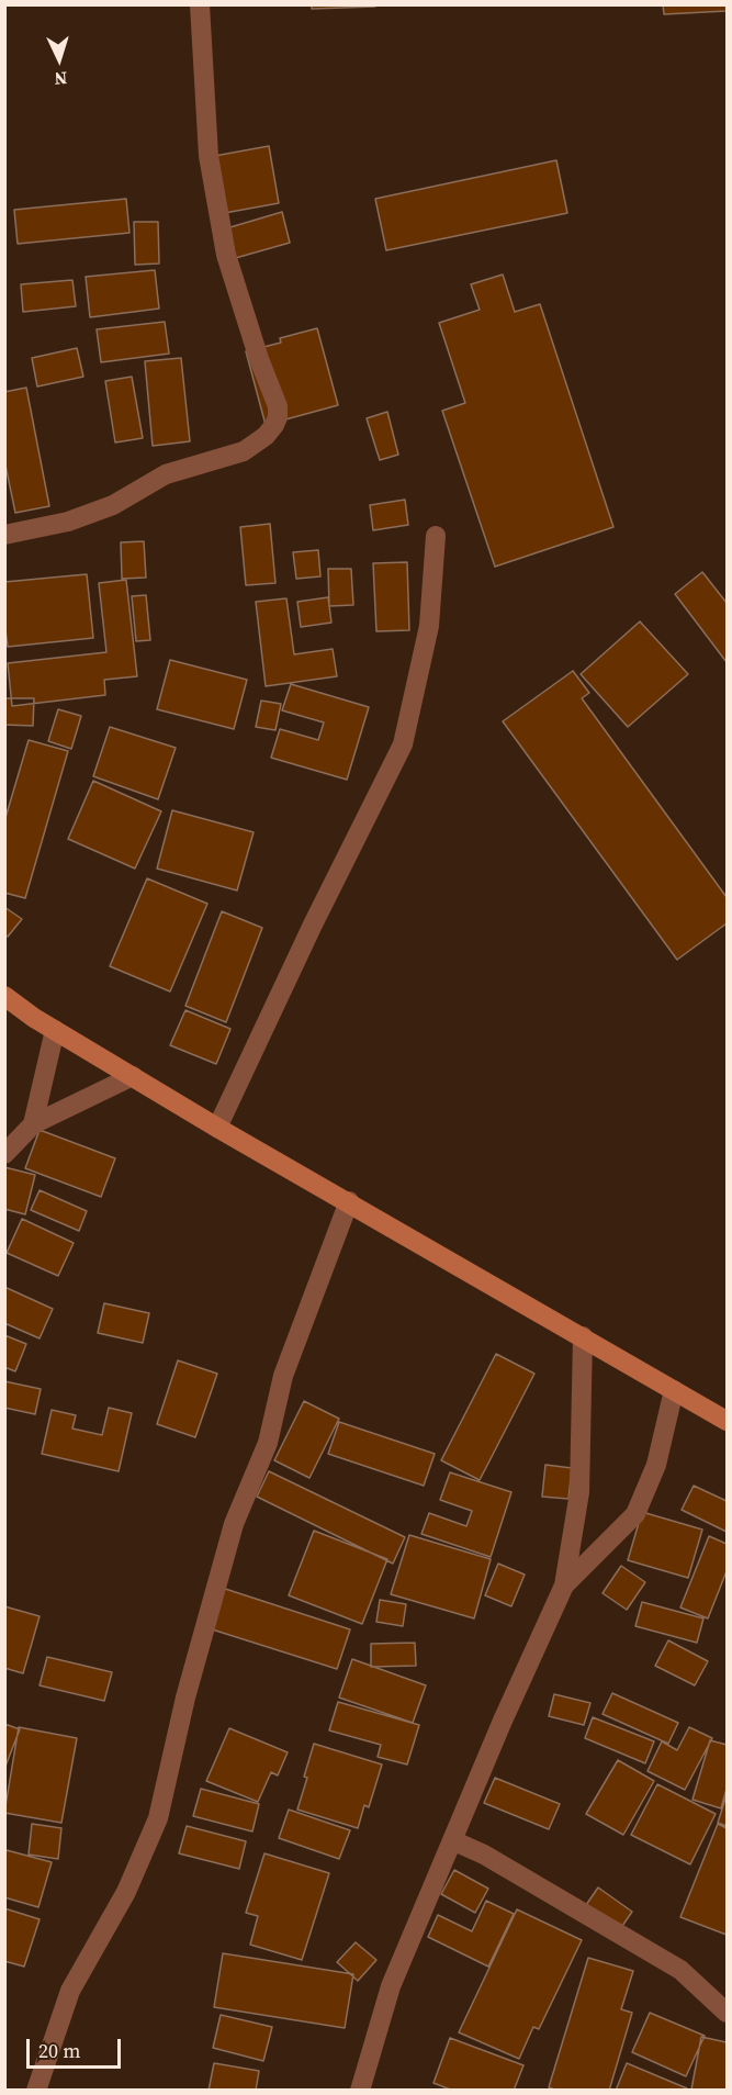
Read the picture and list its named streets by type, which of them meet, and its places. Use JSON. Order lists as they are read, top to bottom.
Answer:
{
  "scale_bar": "20 m",
  "north": "bottom"
}
